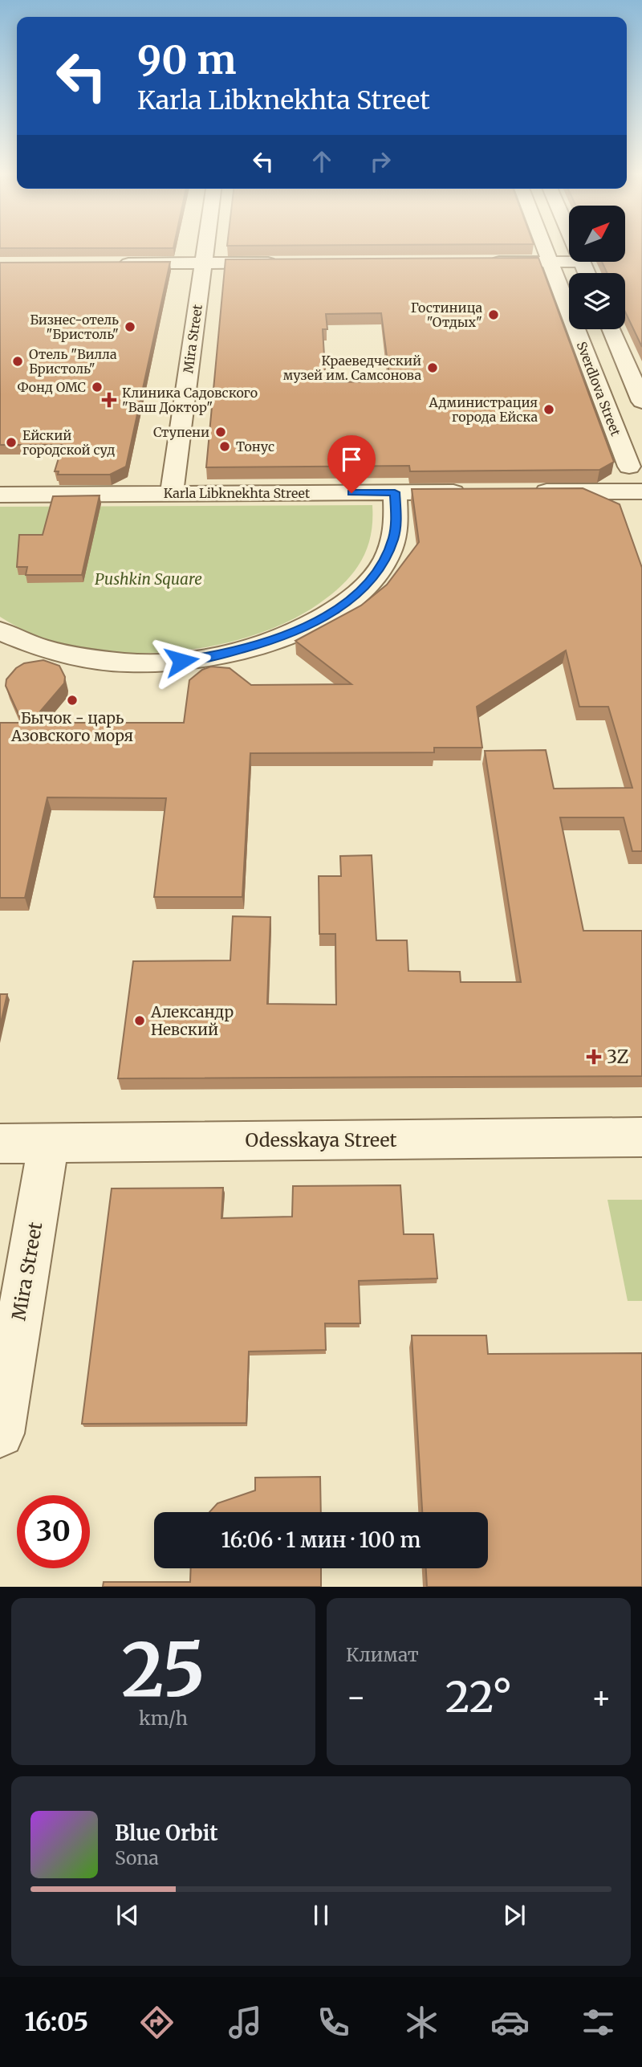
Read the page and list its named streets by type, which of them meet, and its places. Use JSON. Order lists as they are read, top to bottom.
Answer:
{
  "streets": {
    "street": [
      "Mira Street",
      "Sverdlova Street",
      "Karla Libknekhta Street",
      "Odesskaya Street"
    ]
  },
  "crossings": [
    ["Mira Street", "Karla Libknekhta Street"],
    ["Mira Street", "Odesskaya Street"]
  ],
  "parks": ["Pushkin Square"],
  "places": {
    "other": [
      "Гостиница \"Отдых\"",
      "Бизнес-отель \"Бристоль\"",
      "Отель \"Вилла Бристоль\"",
      "Краеведческий музей им. Самсонова",
      "Фонд ОМС",
      "Администрация города Ейска",
      "Ступени",
      "Ейский городской суд",
      "Тонус",
      "Бычок - царь Азовского моря",
      "Александр Невский"
    ],
    "health": ["Клиника Садовского \"Ваш Доктор\"", "3Z"]
  },
  "north": "top right",
  "page": {
    "turn": ["90 m", "Karla Libknekhta Street"],
    "limit": "30",
    "trip": "16:06 · 1 мин · 100 m",
    "tile": [
      ["25", "km/h"],
      "Климат"
    ],
    "heat": ["−", "22°", "+"],
    "song": ["Blue Orbit", "Sona"],
    "tabs": "16:05"
  }
}
